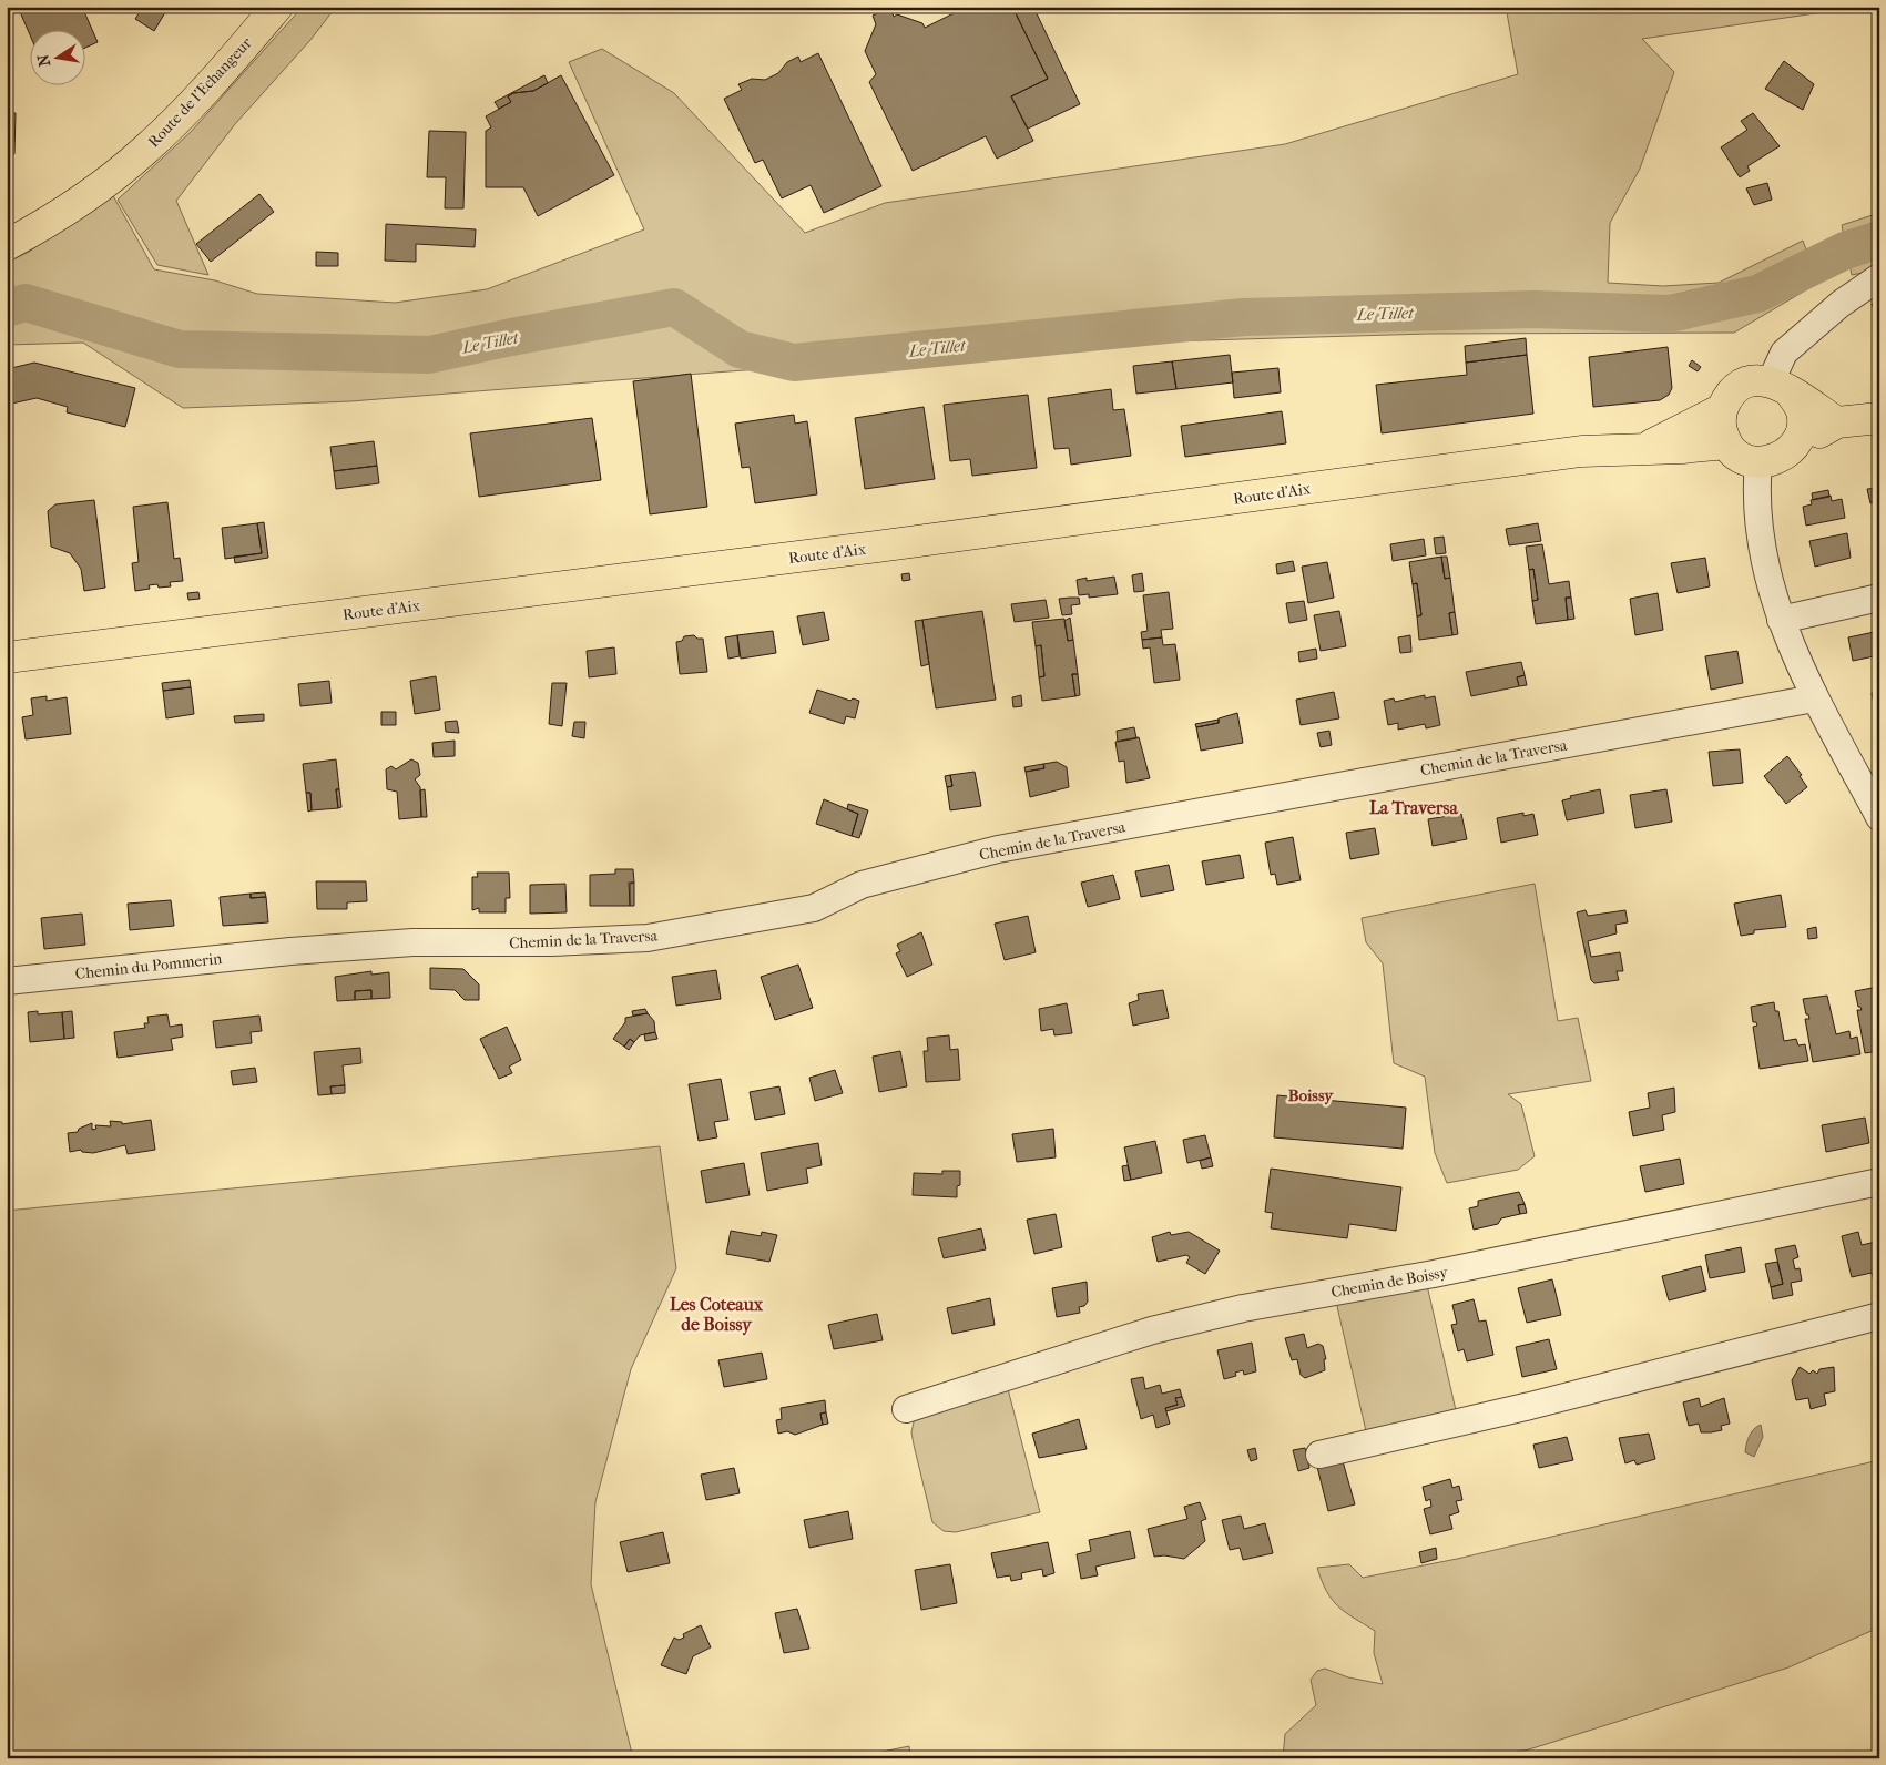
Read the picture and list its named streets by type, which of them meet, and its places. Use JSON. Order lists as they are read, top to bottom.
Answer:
{
  "streets": {
    "main road": ["Route de l'Echangeur", "Route d'Aix"],
    "street": ["Chemin de la Traversa", "Chemin du Pommerin", "Chemin de Boissy"]
  },
  "crossings": [
    ["Chemin de la Traversa", "Chemin du Pommerin"]
  ],
  "districts": ["La Traversa", "Boissy", "Les Coteaux de Boissy"],
  "water": ["Le Tillet"],
  "north": "left"
}
